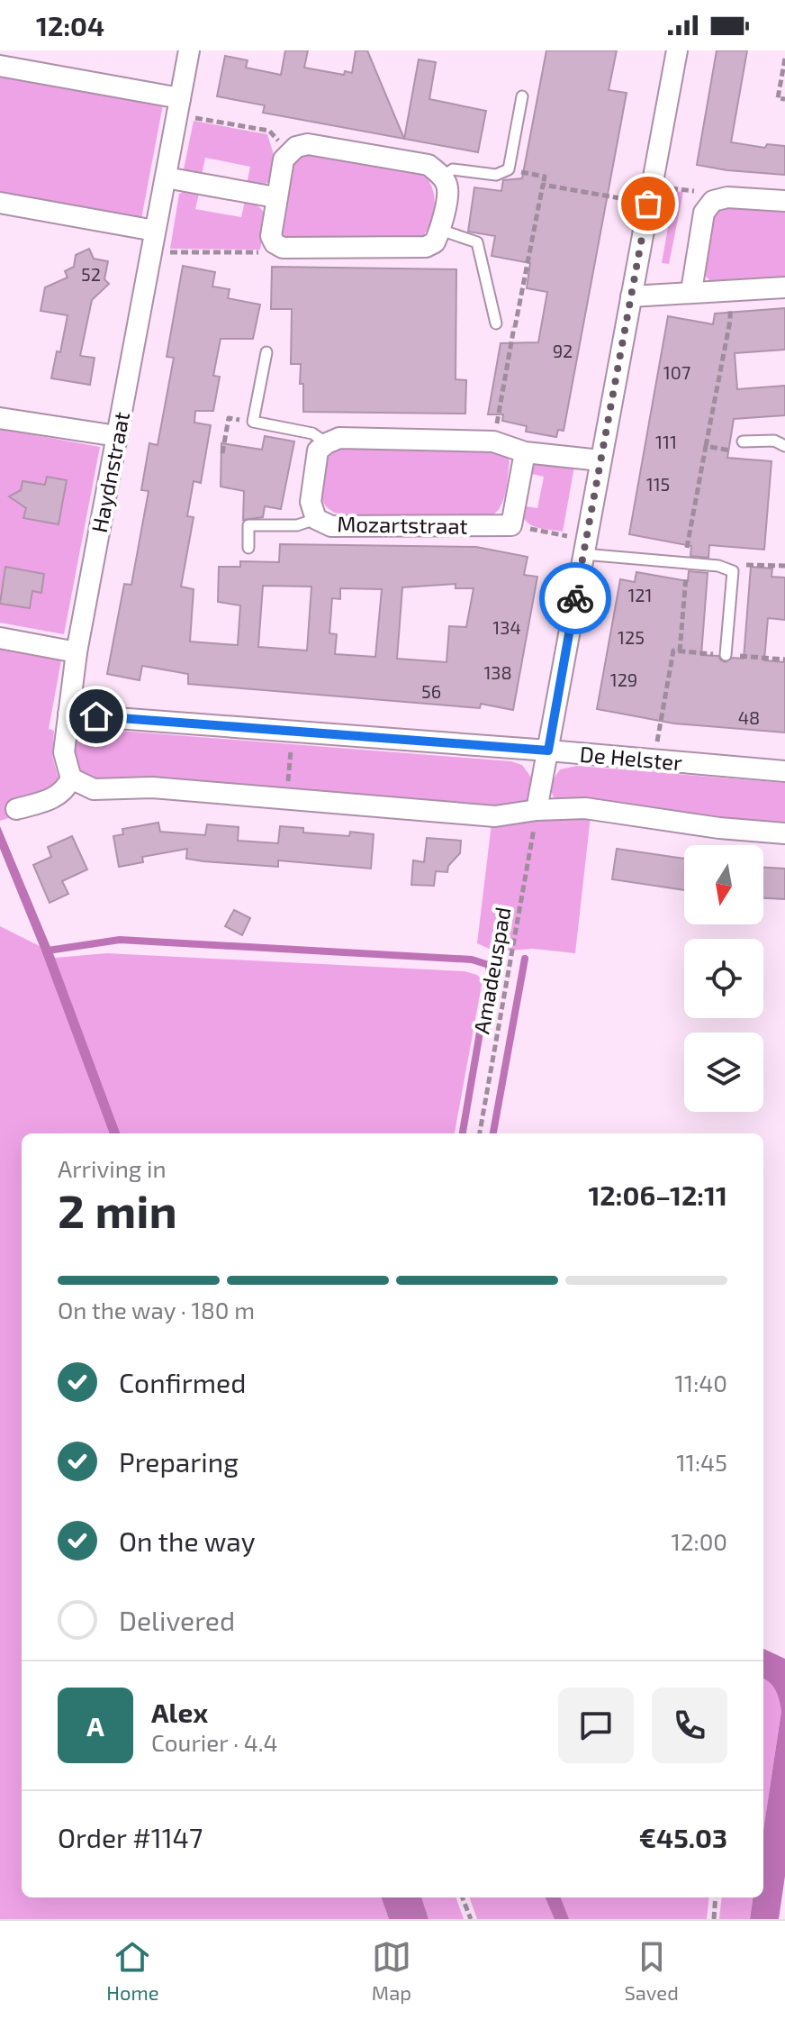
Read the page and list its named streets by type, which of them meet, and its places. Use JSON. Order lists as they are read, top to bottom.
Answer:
{
  "streets": {
    "street": ["Haydnstraat", "Mozartstraat", "De Helster"],
    "path": ["Amadeuspad"]
  },
  "crossings": [
    ["Haydnstraat", "De Helster"]
  ],
  "house_numbers": [
    "52",
    "92",
    "107",
    "111",
    "115",
    "121",
    "134",
    "125",
    "138",
    "129",
    "56",
    "48"
  ],
  "north": "bottom",
  "page": {
    "status": "12:04",
    "heading": ["2 min", "Arriving in", "12:06–12:11"],
    "panel": [
      "Alex",
      "Courier · 4.4",
      "Order #1147",
      "€45.03"
    ],
    "bar": "On the way · 180 m",
    "list": [
      ["Confirmed", "11:40"],
      ["Preparing", "11:45"],
      ["On the way", "12:00"],
      "Delivered"
    ],
    "round": "A",
    "tabs": ["Home", "Map", "Saved"]
  }
}
